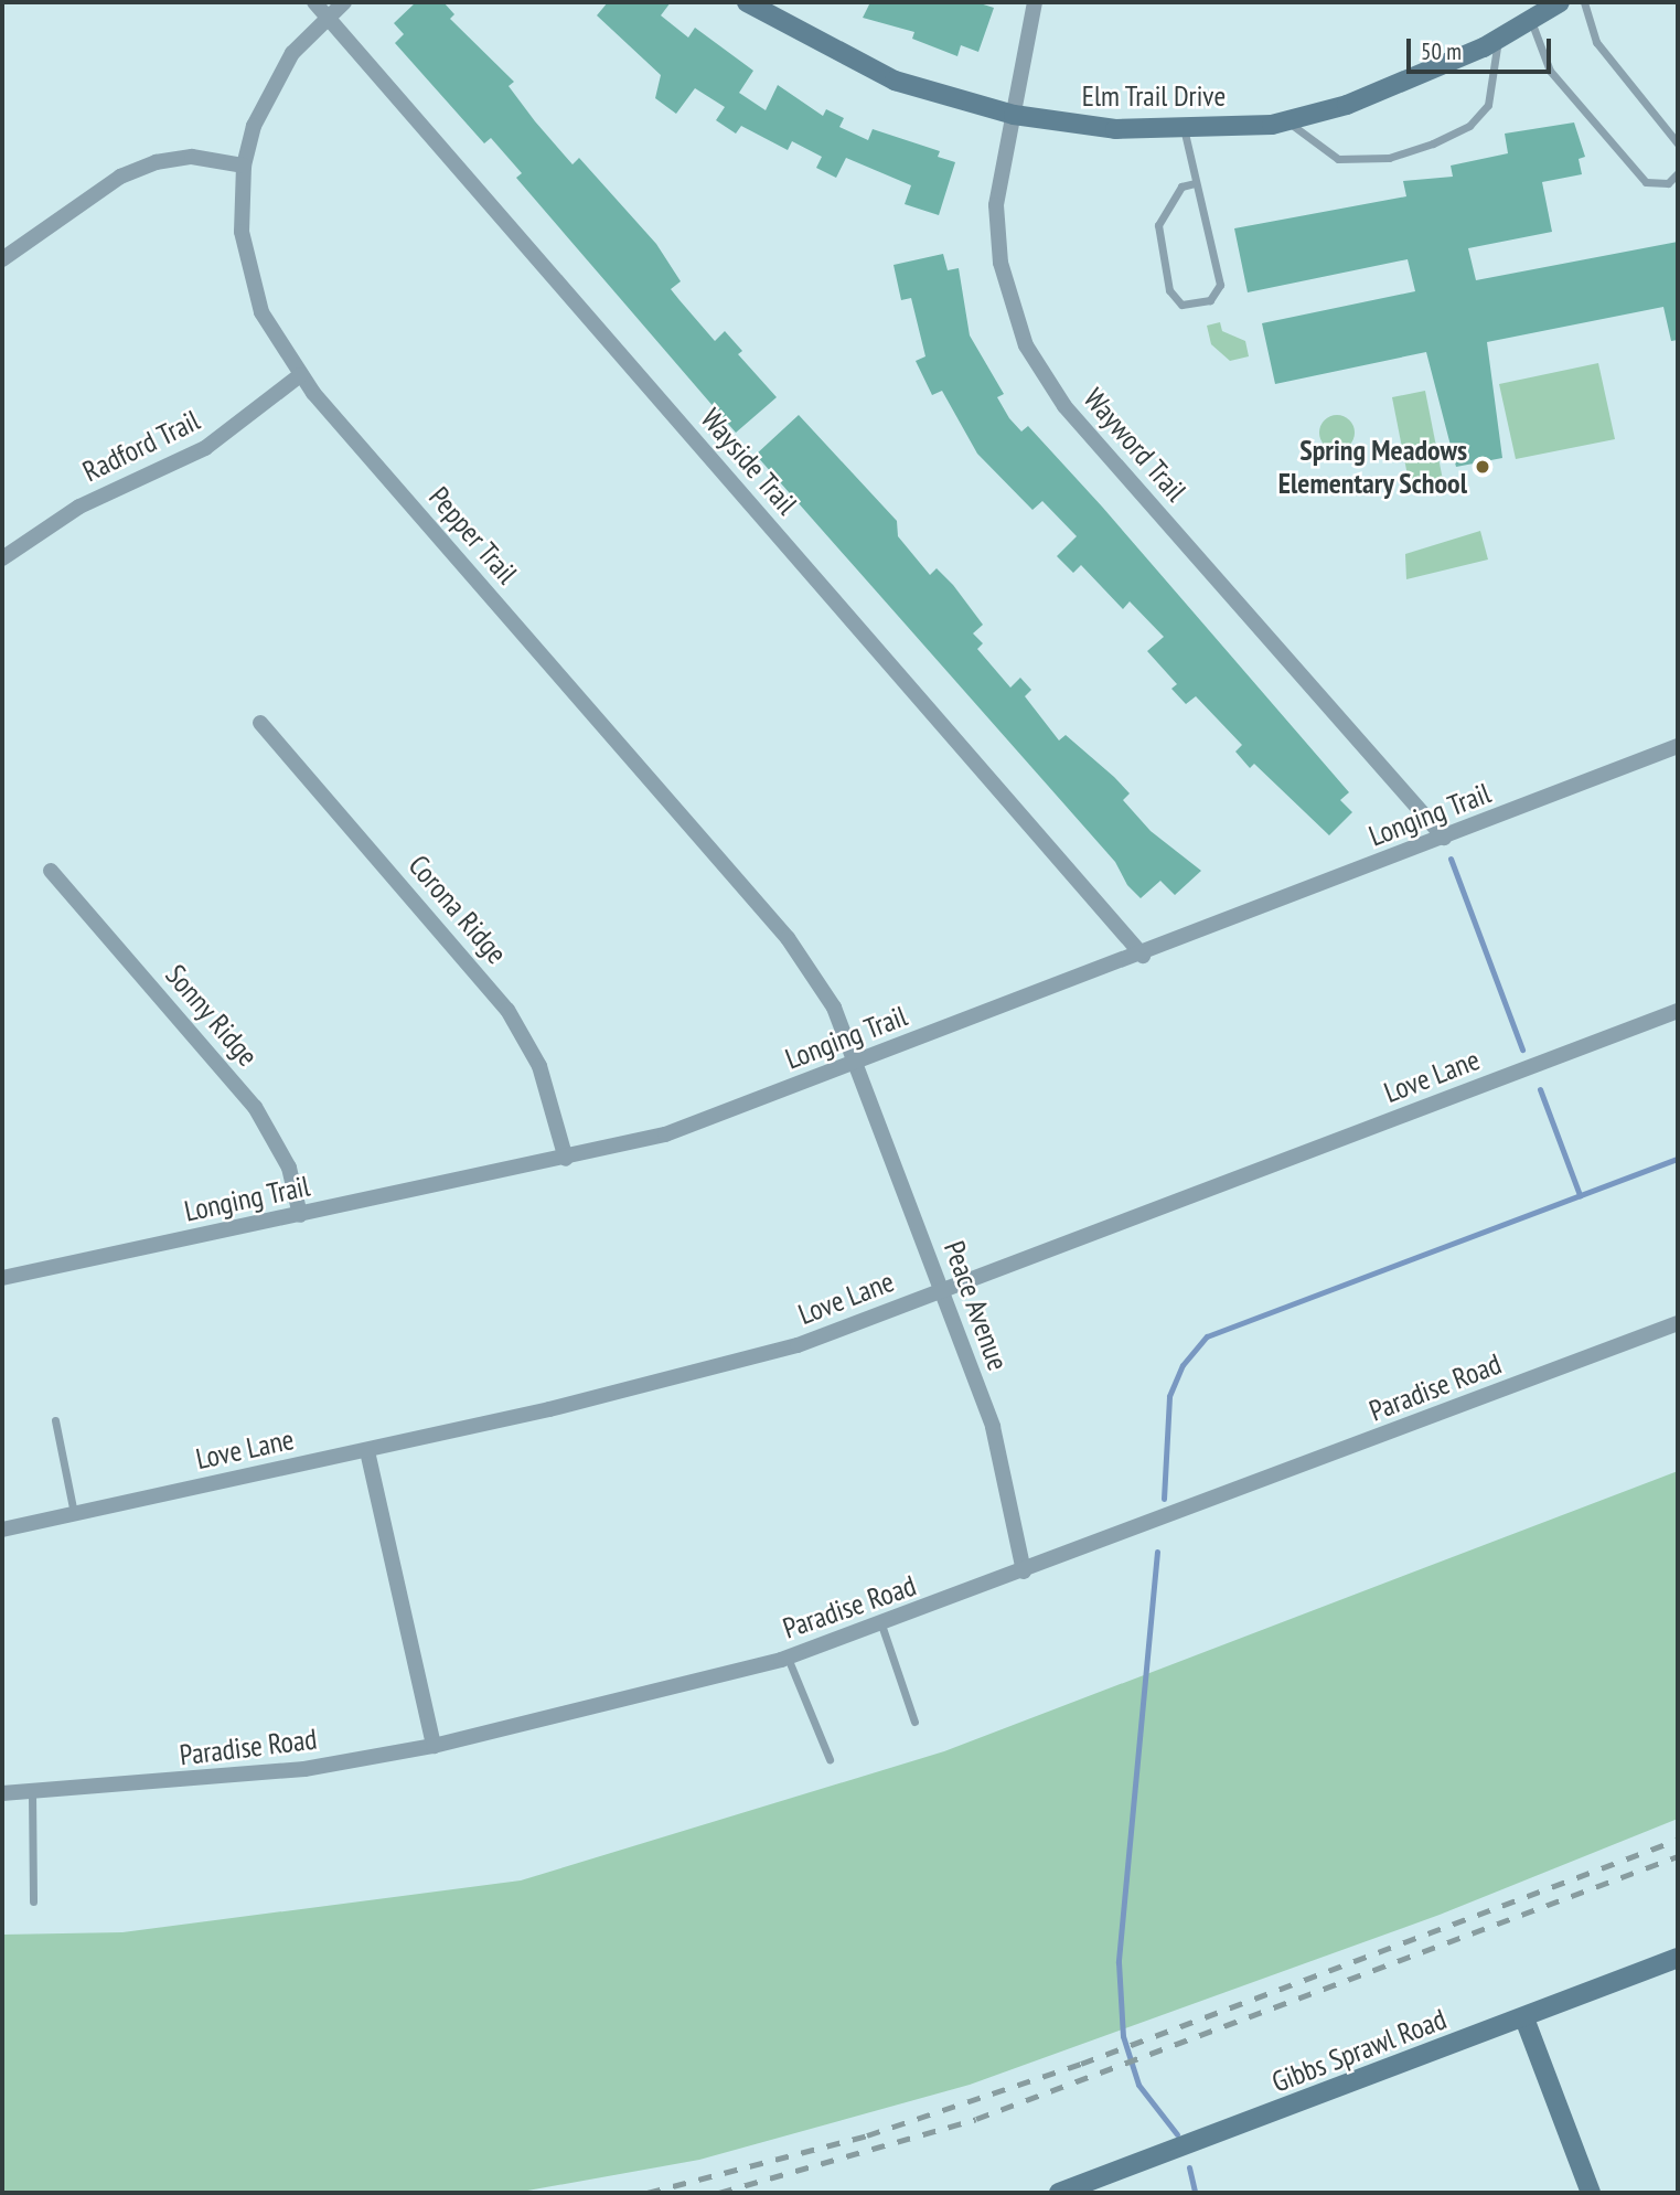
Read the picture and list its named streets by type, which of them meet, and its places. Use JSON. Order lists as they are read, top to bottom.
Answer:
{
  "streets": {
    "street": [
      "Elm Trail Drive",
      "Wayword Trail",
      "Radford Trail",
      "Wayside Trail",
      "Pepper Trail",
      "Longing Trail",
      "Corona Ridge",
      "Sonny Ridge",
      "Love Lane",
      "Peace Avenue",
      "Paradise Road",
      "Gibbs Sprawl Road"
    ]
  },
  "crossings": [
    ["Elm Trail Drive", "Wayword Trail"],
    ["Wayword Trail", "Longing Trail"],
    ["Radford Trail", "Pepper Trail"],
    ["Wayside Trail", "Pepper Trail"],
    ["Wayside Trail", "Longing Trail"],
    ["Pepper Trail", "Longing Trail"],
    ["Pepper Trail", "Peace Avenue"],
    ["Longing Trail", "Corona Ridge"],
    ["Longing Trail", "Sonny Ridge"],
    ["Longing Trail", "Peace Avenue"],
    ["Love Lane", "Peace Avenue"],
    ["Peace Avenue", "Paradise Road"]
  ],
  "places": ["Spring Meadows Elementary School"],
  "scale_bar": "50 m"
}
